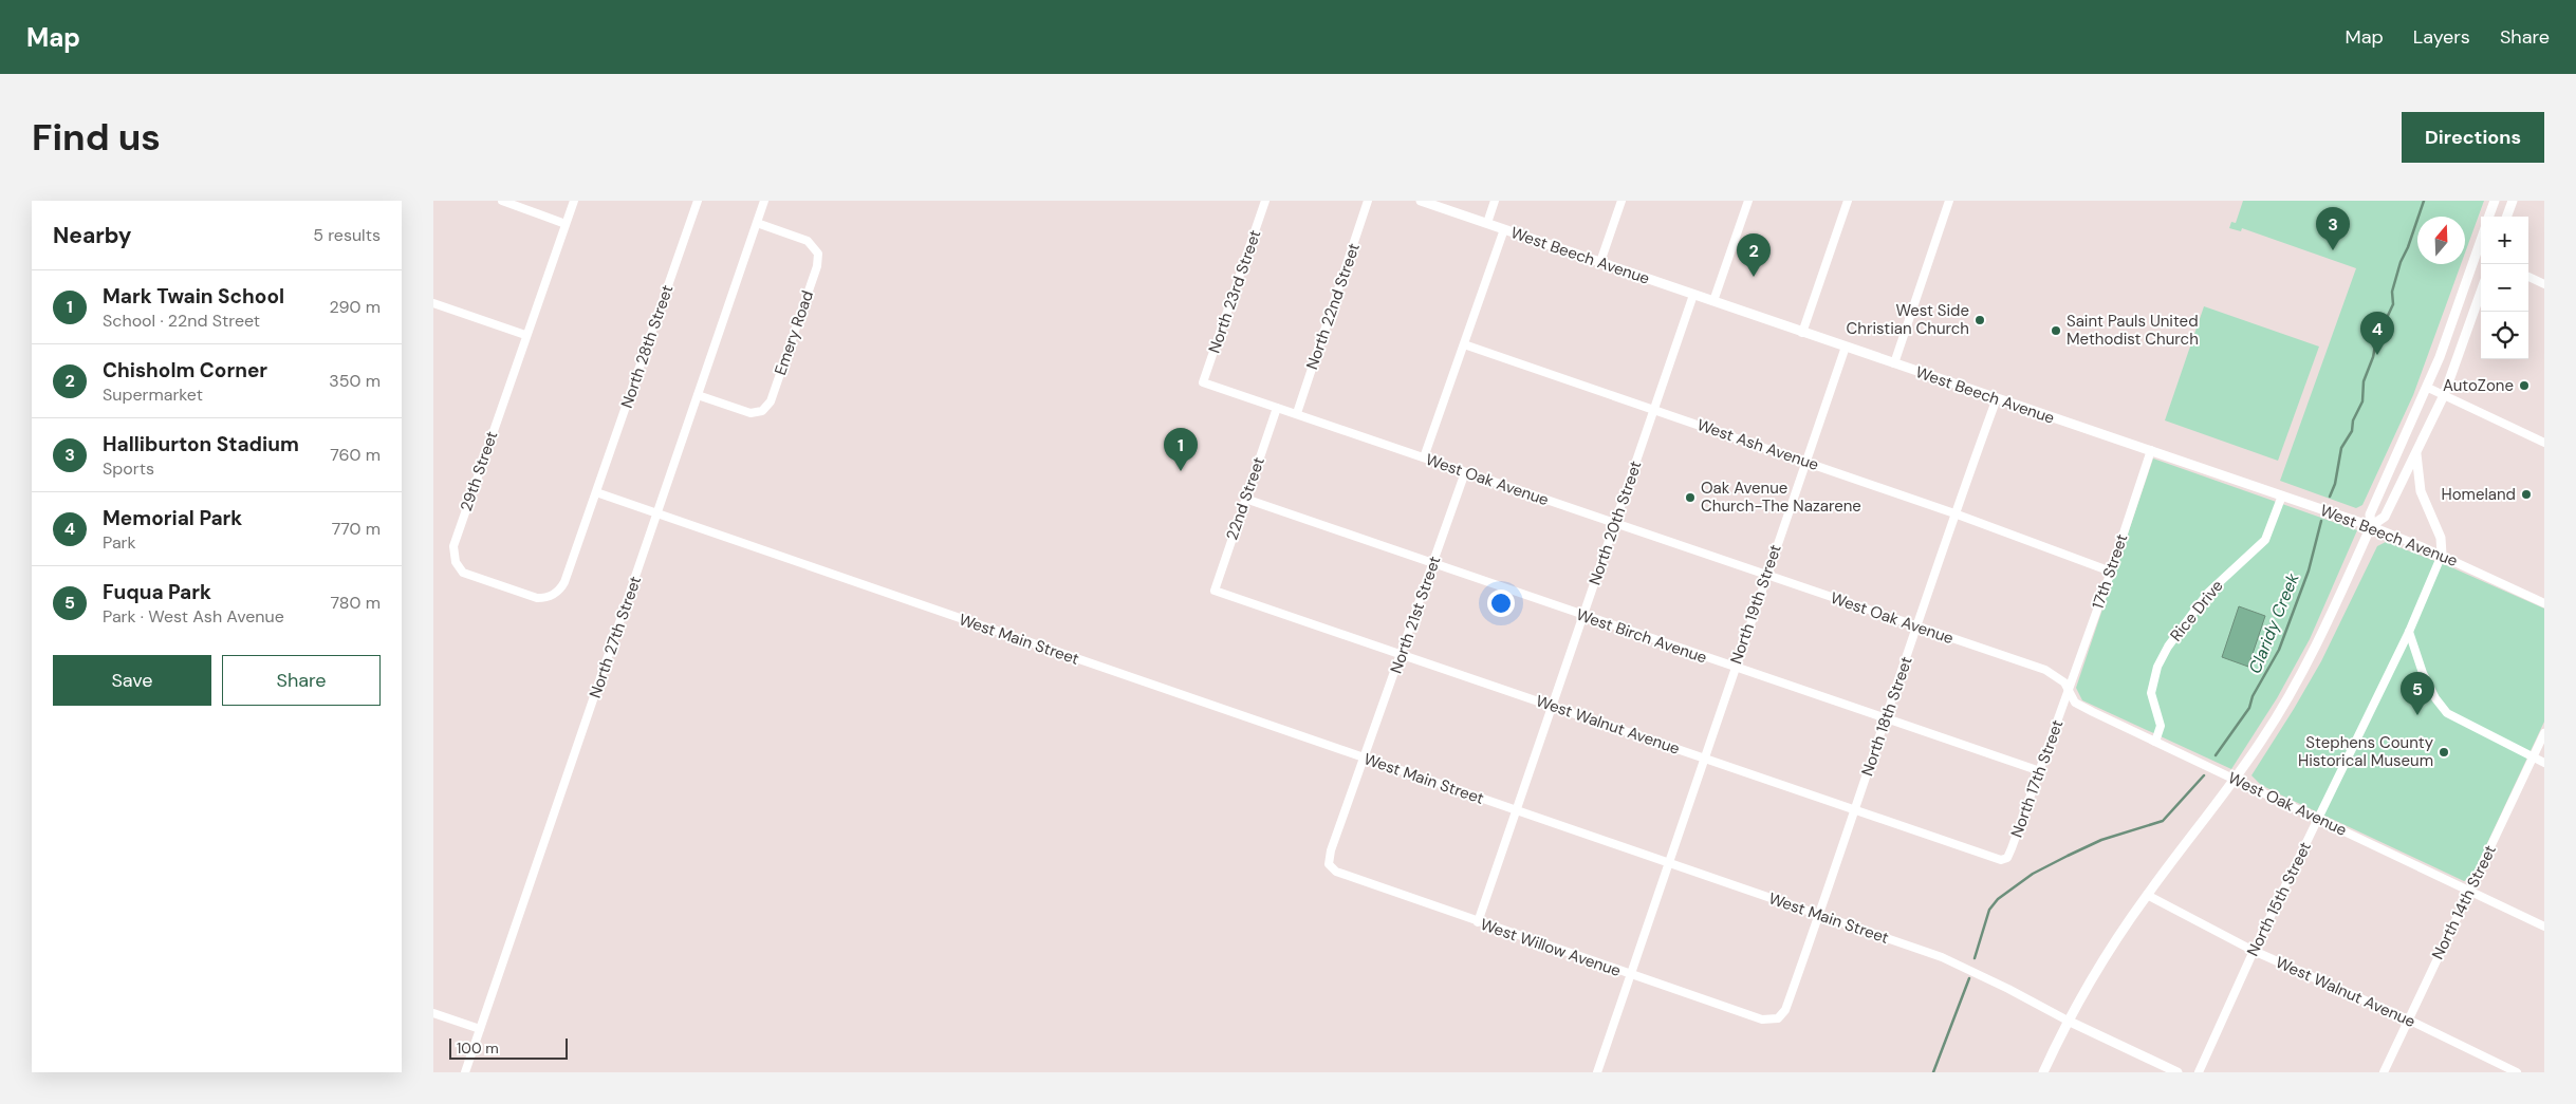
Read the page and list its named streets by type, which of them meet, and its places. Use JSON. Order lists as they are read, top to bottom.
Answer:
{
  "streets": {
    "main road": ["West Beech Avenue", "West Main Street"],
    "street": [
      "North 23rd Street",
      "North 22nd Street",
      "Emery Road",
      "North 28th Street",
      "West Ash Avenue",
      "29th Street",
      "West Oak Avenue",
      "22nd Street",
      "North 20th Street",
      "17th Street",
      "North 19th Street",
      "Rice Drive",
      "North 21st Street",
      "West Birch Avenue",
      "North 27th Street",
      "North 18th Street",
      "West Walnut Avenue",
      "North 17th Street",
      "North 15th Street",
      "North 14th Street",
      "West Willow Avenue"
    ]
  },
  "crossings": [
    ["West Beech Avenue", "North 20th Street"],
    ["West Beech Avenue", "17th Street"],
    ["West Beech Avenue", "North 19th Street"],
    ["West Beech Avenue", "Rice Drive"],
    ["West Beech Avenue", "North 18th Street"],
    ["West Beech Avenue", "North 15th Street"],
    ["North 23rd Street", "West Oak Avenue"],
    ["North 22nd Street", "West Oak Avenue"],
    ["Emery Road", "North 27th Street"],
    ["North 28th Street", "29th Street"],
    ["North 28th Street", "West Main Street"],
    ["West Ash Avenue", "North 20th Street"],
    ["West Ash Avenue", "17th Street"],
    ["West Ash Avenue", "North 19th Street"],
    ["West Ash Avenue", "North 18th Street"],
    ["West Oak Avenue", "22nd Street"],
    ["West Oak Avenue", "North 20th Street"],
    ["West Oak Avenue", "17th Street"],
    ["West Oak Avenue", "North 19th Street"],
    ["West Oak Avenue", "Rice Drive"],
    ["West Oak Avenue", "North 21st Street"],
    ["West Oak Avenue", "North 18th Street"],
    ["West Oak Avenue", "North 17th Street"],
    ["West Oak Avenue", "North 15th Street"],
    ["West Oak Avenue", "North 14th Street"],
    ["22nd Street", "West Birch Avenue"],
    ["22nd Street", "West Walnut Avenue"],
    ["North 20th Street", "West Birch Avenue"],
    ["North 20th Street", "West Main Street"],
    ["North 20th Street", "West Walnut Avenue"],
    ["North 20th Street", "West Willow Avenue"],
    ["17th Street", "North 17th Street"],
    ["North 19th Street", "West Birch Avenue"],
    ["North 19th Street", "West Main Street"],
    ["North 19th Street", "West Walnut Avenue"],
    ["North 19th Street", "West Willow Avenue"],
    ["North 21st Street", "West Birch Avenue"],
    ["North 21st Street", "West Main Street"],
    ["North 21st Street", "West Walnut Avenue"],
    ["North 21st Street", "West Willow Avenue"],
    ["West Birch Avenue", "North 18th Street"],
    ["West Birch Avenue", "North 17th Street"],
    ["North 27th Street", "West Main Street"],
    ["West Main Street", "North 18th Street"],
    ["North 18th Street", "West Walnut Avenue"],
    ["North 18th Street", "West Willow Avenue"],
    ["West Walnut Avenue", "North 17th Street"],
    ["West Walnut Avenue", "North 15th Street"],
    ["West Walnut Avenue", "North 14th Street"]
  ],
  "water": ["Claridy Creek"],
  "places": [
    "West Side Christian Church",
    "Saint Pauls United Methodist Church",
    "AutoZone",
    "Homeland",
    "Oak Avenue Church-The Nazarene",
    "Stephens County Historical Museum"
  ],
  "scale_bar": "100 m",
  "north": "top",
  "page": {
    "header": "Map",
    "nav": ["Map", "Layers", "Share"],
    "buttons": [
      "Directions",
      ["Save", "Share"]
    ],
    "title": "Find us",
    "heading": ["Nearby", "5 results"],
    "pins": [
      "3",
      "2",
      "4",
      "1",
      "5"
    ],
    "map_buttons": ["+", "−"],
    "list": [
      {
        "mark": "1",
        "name": "Mark Twain School",
        "note": "School · 22nd Street",
        "value": "290 m"
      },
      {
        "mark": "2",
        "name": "Chisholm Corner",
        "note": "Supermarket",
        "value": "350 m"
      },
      {
        "mark": "3",
        "name": "Halliburton Stadium",
        "note": "Sports",
        "value": "760 m"
      },
      {
        "mark": "4",
        "name": "Memorial Park",
        "note": "Park",
        "value": "770 m"
      },
      {
        "mark": "5",
        "name": "Fuqua Park",
        "note": "Park · West Ash Avenue",
        "value": "780 m"
      }
    ],
    "scale": "100 m"
  }
}
